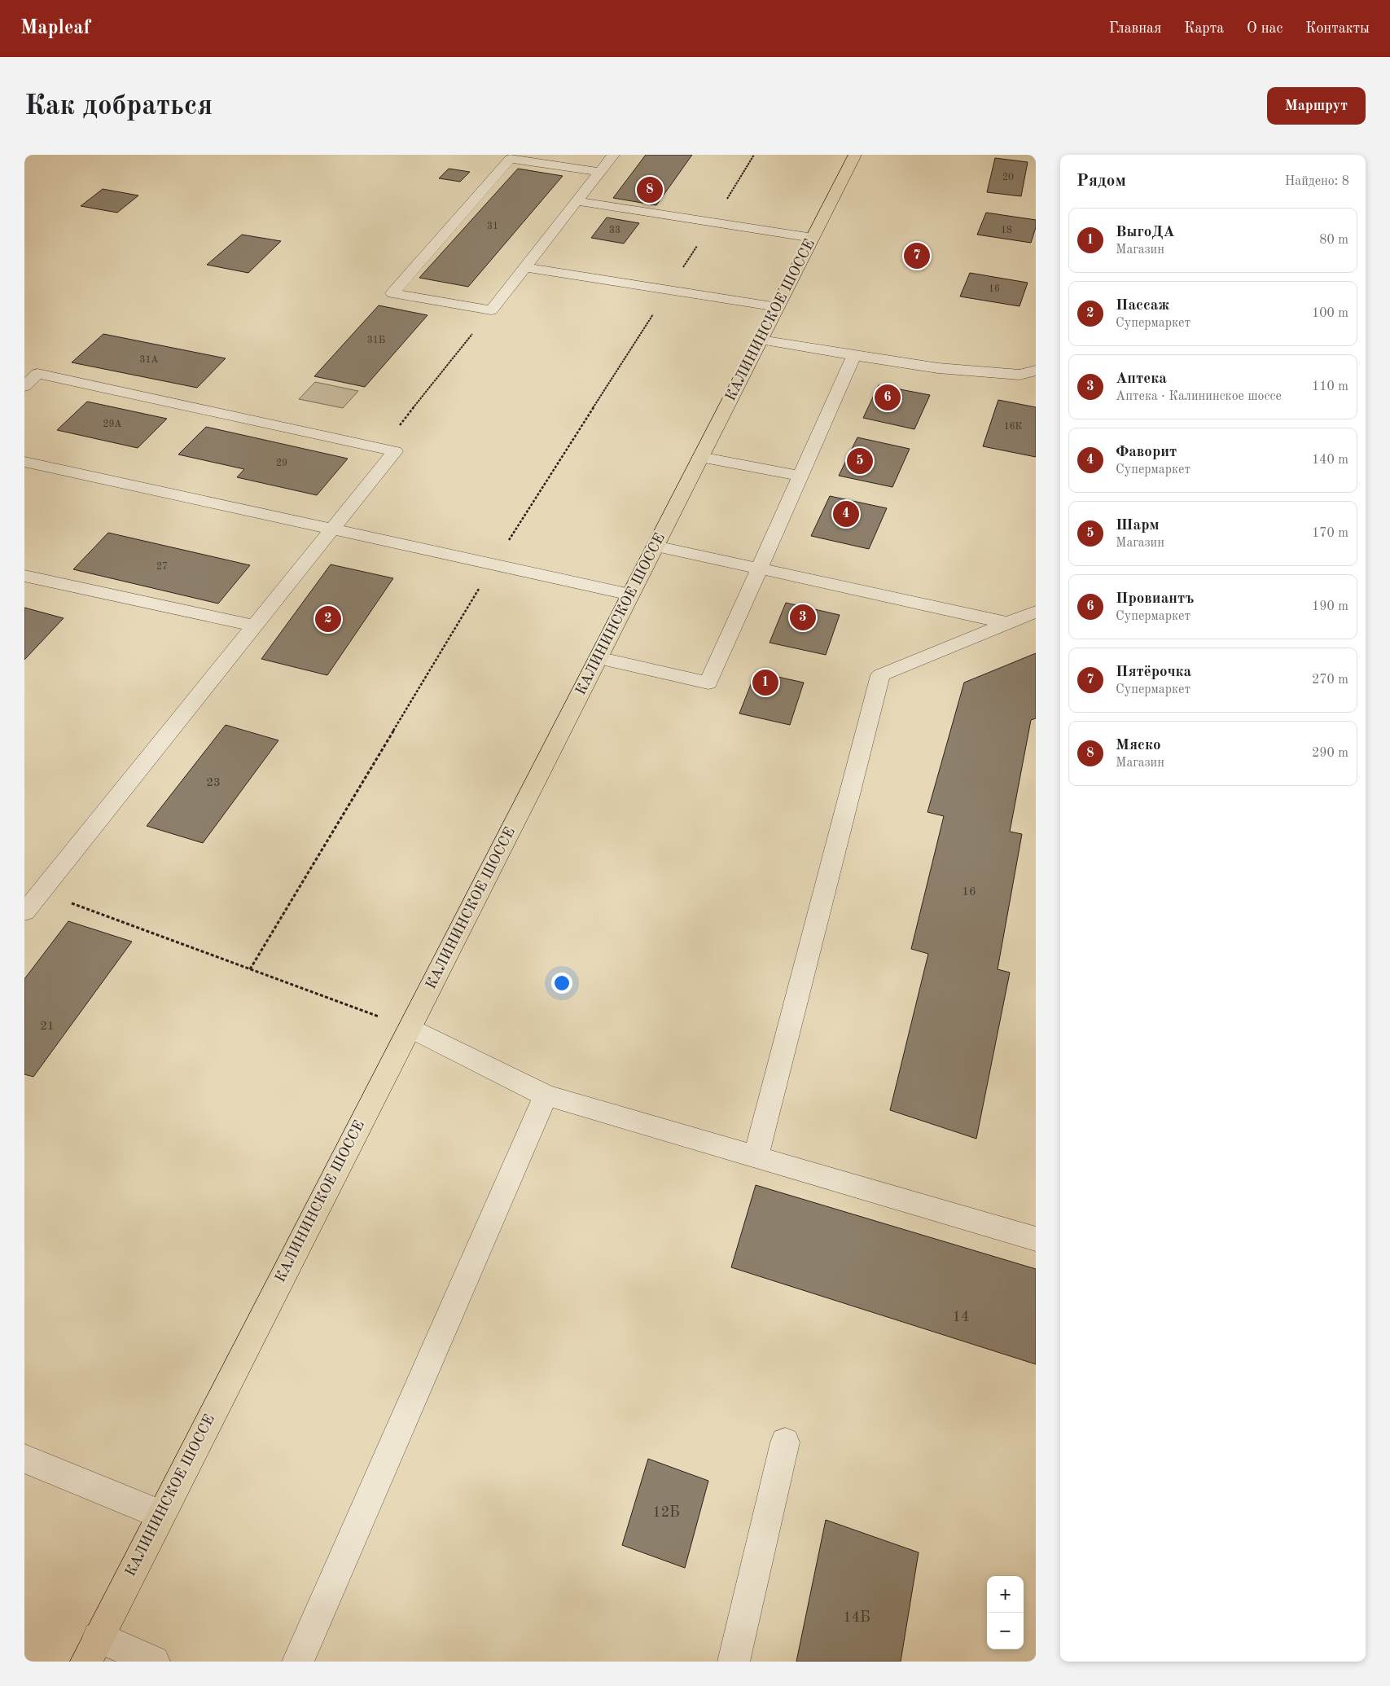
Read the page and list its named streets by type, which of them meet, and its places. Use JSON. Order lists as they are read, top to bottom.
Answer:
{
  "streets": {
    "main road": ["КАЛИНИНСКОЕ ШОССЕ"]
  },
  "house_numbers": [
    "20",
    "31",
    "33",
    "18",
    "16",
    "31Б",
    "31А",
    "29А",
    "16К",
    "29",
    "27",
    "23",
    "16",
    "21",
    "14",
    "12Б",
    "14Б"
  ],
  "page": {
    "header": "Mapleaf",
    "nav": [
      "Главная",
      "Карта",
      "О нас",
      "Контакты"
    ],
    "buttons": "Маршрут",
    "title": "Как добраться",
    "heading": ["Рядом", "Найдено: 8"],
    "pins": [
      "8",
      "7",
      "6",
      "5",
      "4",
      "3",
      "2",
      "1"
    ],
    "list": [
      {
        "mark": "1",
        "name": "ВыгоДА",
        "note": "Магазин",
        "value": "80 m"
      },
      {
        "mark": "2",
        "name": "Пассаж",
        "note": "Супермаркет",
        "value": "100 m"
      },
      {
        "mark": "3",
        "name": "Аптека",
        "note": "Аптека · Калининское шоссе",
        "value": "110 m"
      },
      {
        "mark": "4",
        "name": "Фаворит",
        "note": "Супермаркет",
        "value": "140 m"
      },
      {
        "mark": "5",
        "name": "Шарм",
        "note": "Магазин",
        "value": "170 m"
      },
      {
        "mark": "6",
        "name": "Провиантъ",
        "note": "Супермаркет",
        "value": "190 m"
      },
      {
        "mark": "7",
        "name": "Пятёрочка",
        "note": "Супермаркет",
        "value": "270 m"
      },
      {
        "mark": "8",
        "name": "Мяско",
        "note": "Магазин",
        "value": "290 m"
      }
    ],
    "map_buttons": ["+", "−"]
  }
}
